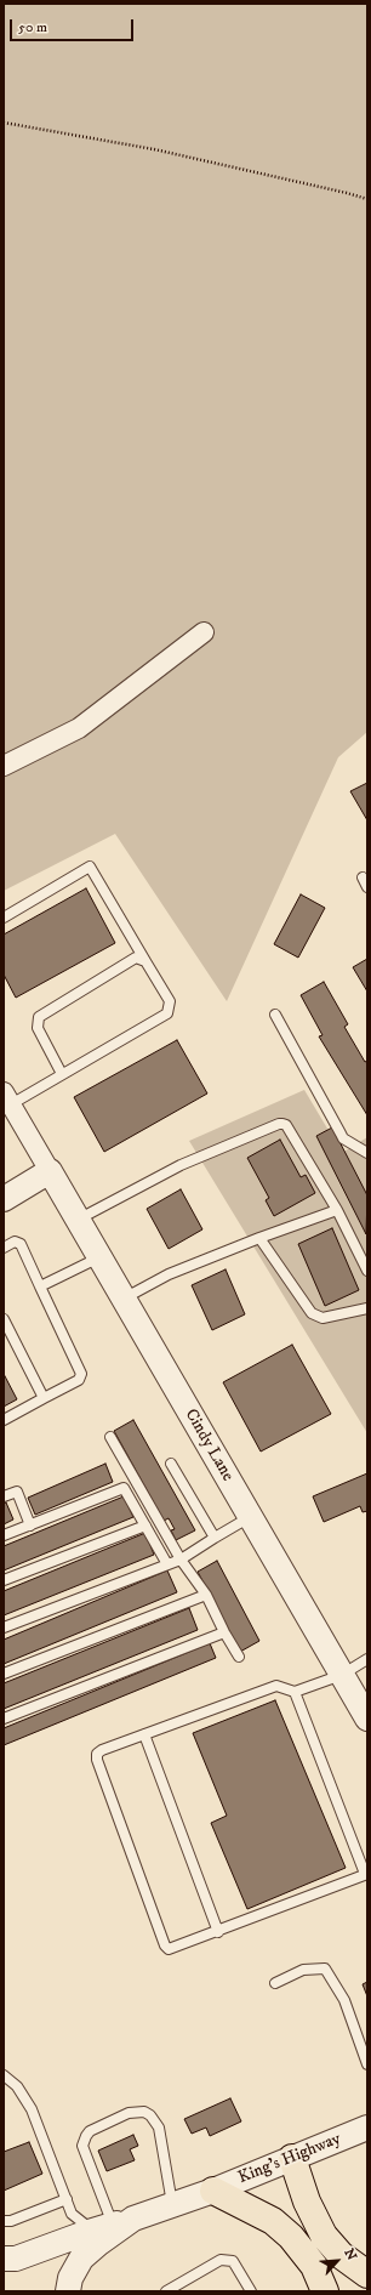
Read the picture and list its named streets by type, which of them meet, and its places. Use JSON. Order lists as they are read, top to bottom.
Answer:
{
  "streets": {
    "street": ["Cindy Lane", "King's Highway"]
  },
  "scale_bar": "50 m",
  "north": "top right"
}
